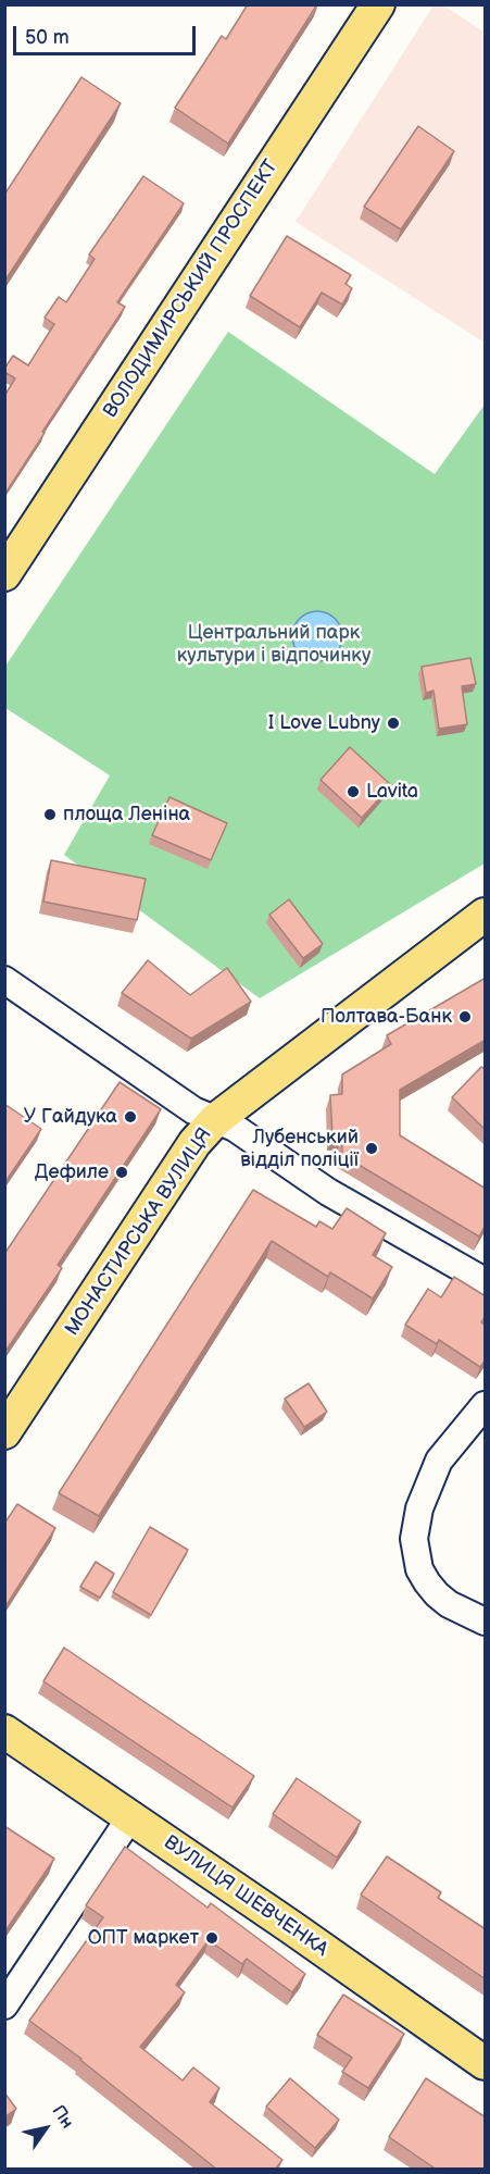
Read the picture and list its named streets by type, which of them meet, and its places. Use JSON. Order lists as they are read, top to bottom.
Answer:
{
  "streets": {
    "main road": ["ВОЛОДИМИРСЬКИЙ ПРОСПЕКТ", "МОНАСТИРСЬКА ВУЛИЦЯ", "ВУЛИЦЯ ШЕВЧЕНКА"]
  },
  "parks": ["Центральний парк культури і відпочинку"],
  "places": [
    "I Love Lubny",
    "Lavita",
    "площа Леніна",
    "Полтава-Банк",
    "У Гайдука",
    "Лубенський відділ поліції",
    "Дефиле",
    "ОПТ маркет"
  ],
  "scale_bar": "50 m",
  "north": "top right"
}
